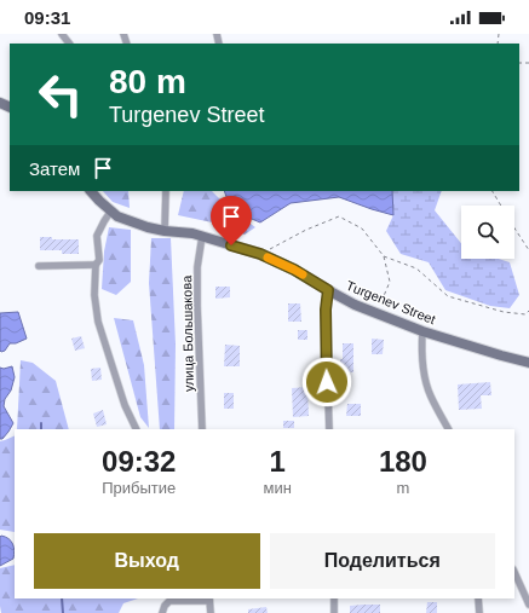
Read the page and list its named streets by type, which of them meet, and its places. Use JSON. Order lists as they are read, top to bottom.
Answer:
{
  "streets": {
    "street": ["Turgenev Street", "улица Большакова"]
  },
  "crossings": [
    ["Turgenev Street", "улица Большакова"]
  ],
  "page": {
    "status": "09:31",
    "turn": ["80 m", "Turgenev Street"],
    "then": "Затем",
    "eta": [
      "09:32",
      "Прибытие",
      "1",
      "мин",
      "180",
      "m"
    ],
    "buttons": ["Выход", "Поделиться"]
  }
}
